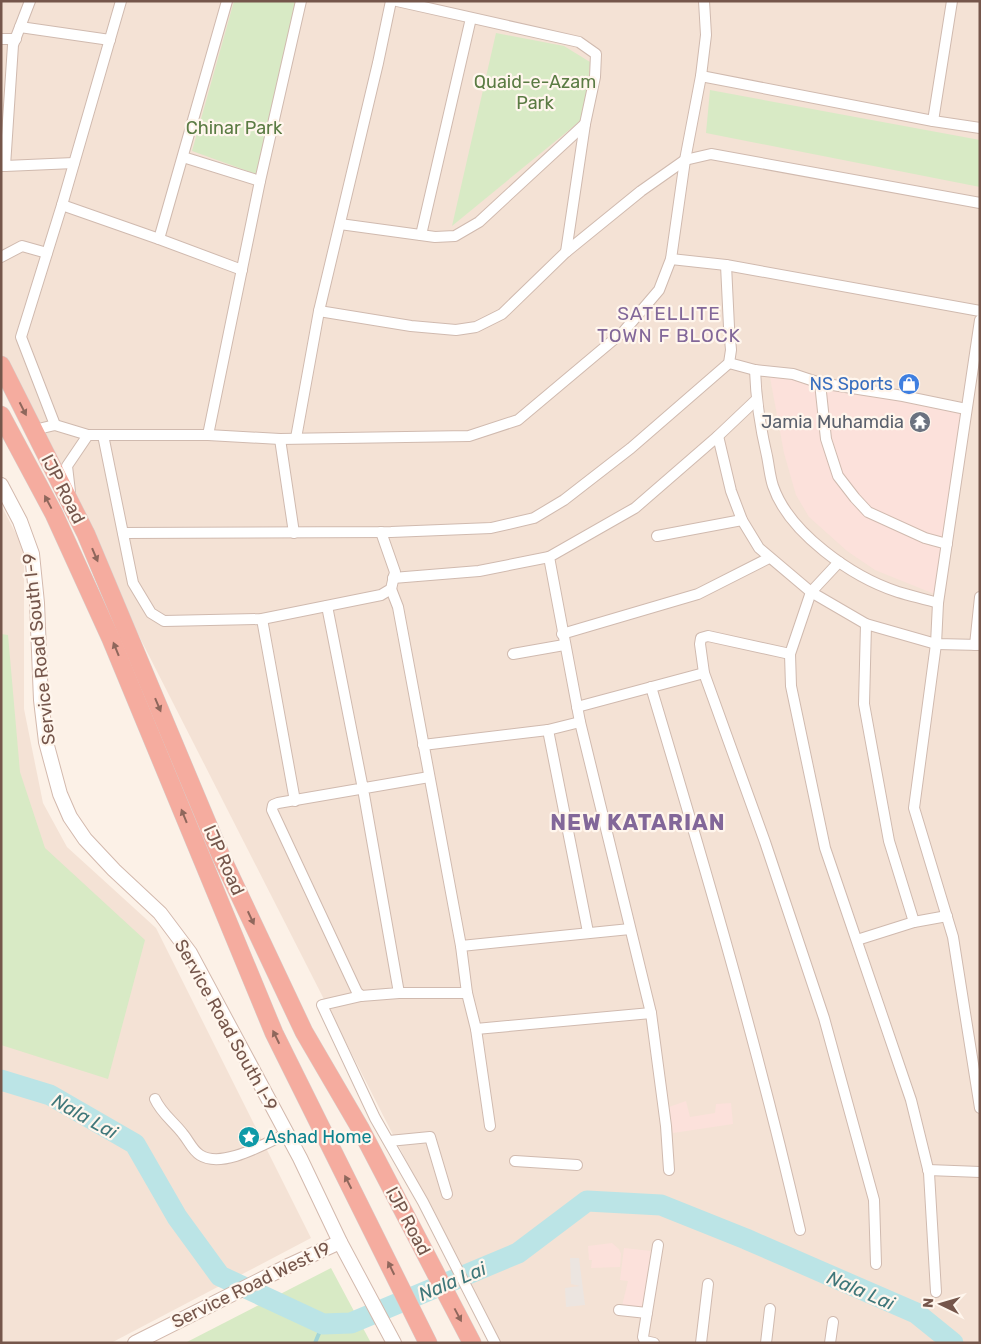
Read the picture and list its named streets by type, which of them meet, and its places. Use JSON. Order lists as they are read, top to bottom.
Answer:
{
  "streets": {
    "highway": ["IJP Road"],
    "street": ["Service Road South I-9", "Service Road West I9"]
  },
  "crossings": [
    ["Service Road South I-9", "Service Road West I9"]
  ],
  "districts": ["SATELLITE TOWN F BLOCK", "NEW KATARIAN"],
  "water": ["Nala Lai"],
  "parks": ["Quaid-e-Azam Park", "Chinar Park"],
  "places": {
    "shop": ["NS Sports"],
    "temple": ["Jamia Muhamdia"],
    "place": ["Ashad Home"]
  },
  "north": "left"
}
